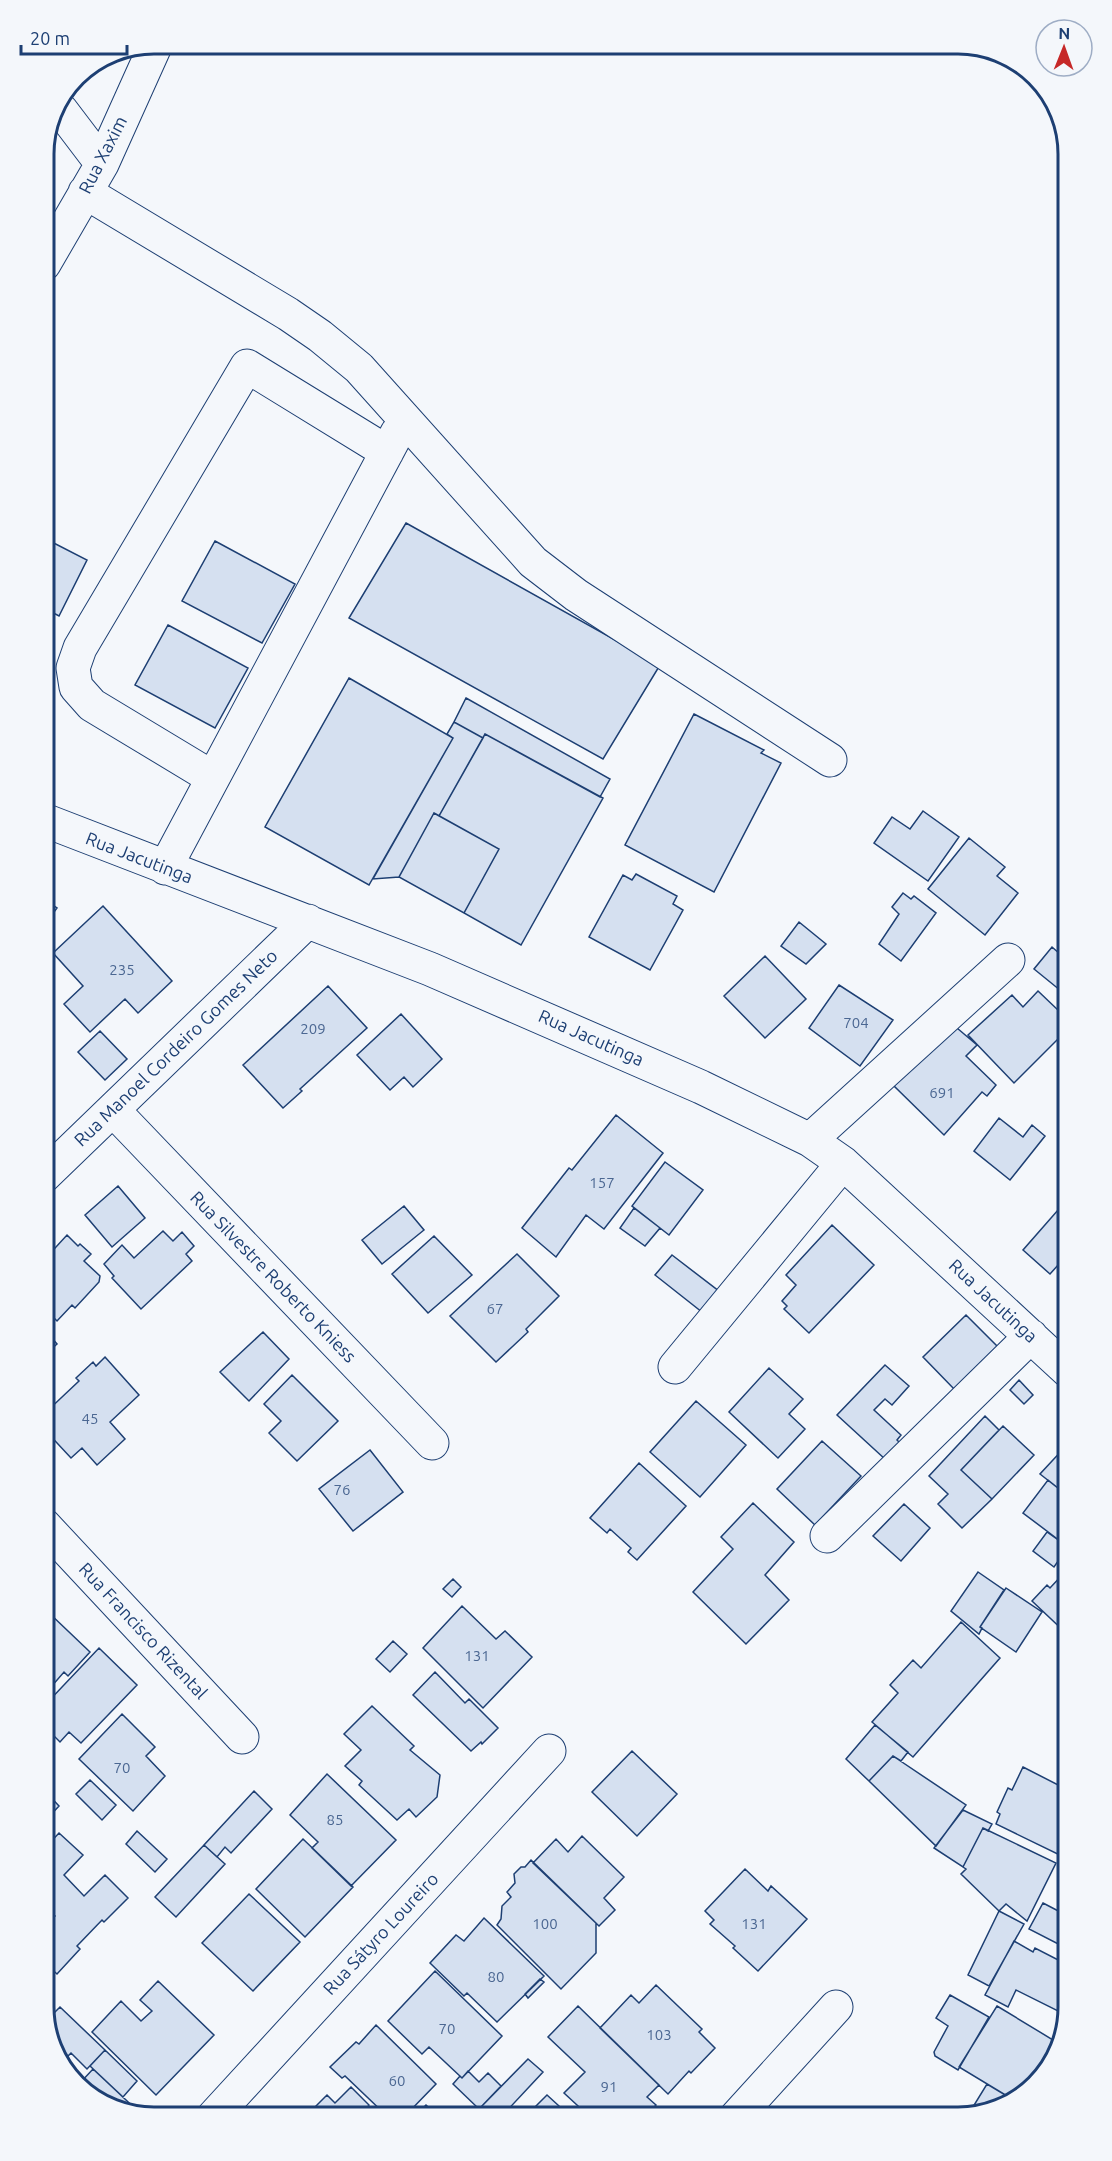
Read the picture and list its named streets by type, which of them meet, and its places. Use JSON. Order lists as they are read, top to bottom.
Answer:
{
  "streets": {
    "street": [
      "Rua Xaxim",
      "Rua Jacutinga",
      "Rua Manoel Cordeiro Gomes Neto",
      "Rua Silvestre Roberto Kniess",
      "Rua Francisco Rizental",
      "Rua Sátyro Loureiro"
    ]
  },
  "crossings": [
    ["Rua Jacutinga", "Rua Manoel Cordeiro Gomes Neto"],
    ["Rua Manoel Cordeiro Gomes Neto", "Rua Silvestre Roberto Kniess"]
  ],
  "house_numbers": [
    "235",
    "704",
    "209",
    "691",
    "157",
    "67",
    "45",
    "76",
    "131",
    "70",
    "85",
    "100",
    "131",
    "80",
    "70",
    "103",
    "60",
    "91"
  ],
  "scale_bar": "20 m",
  "north": "top"
}
